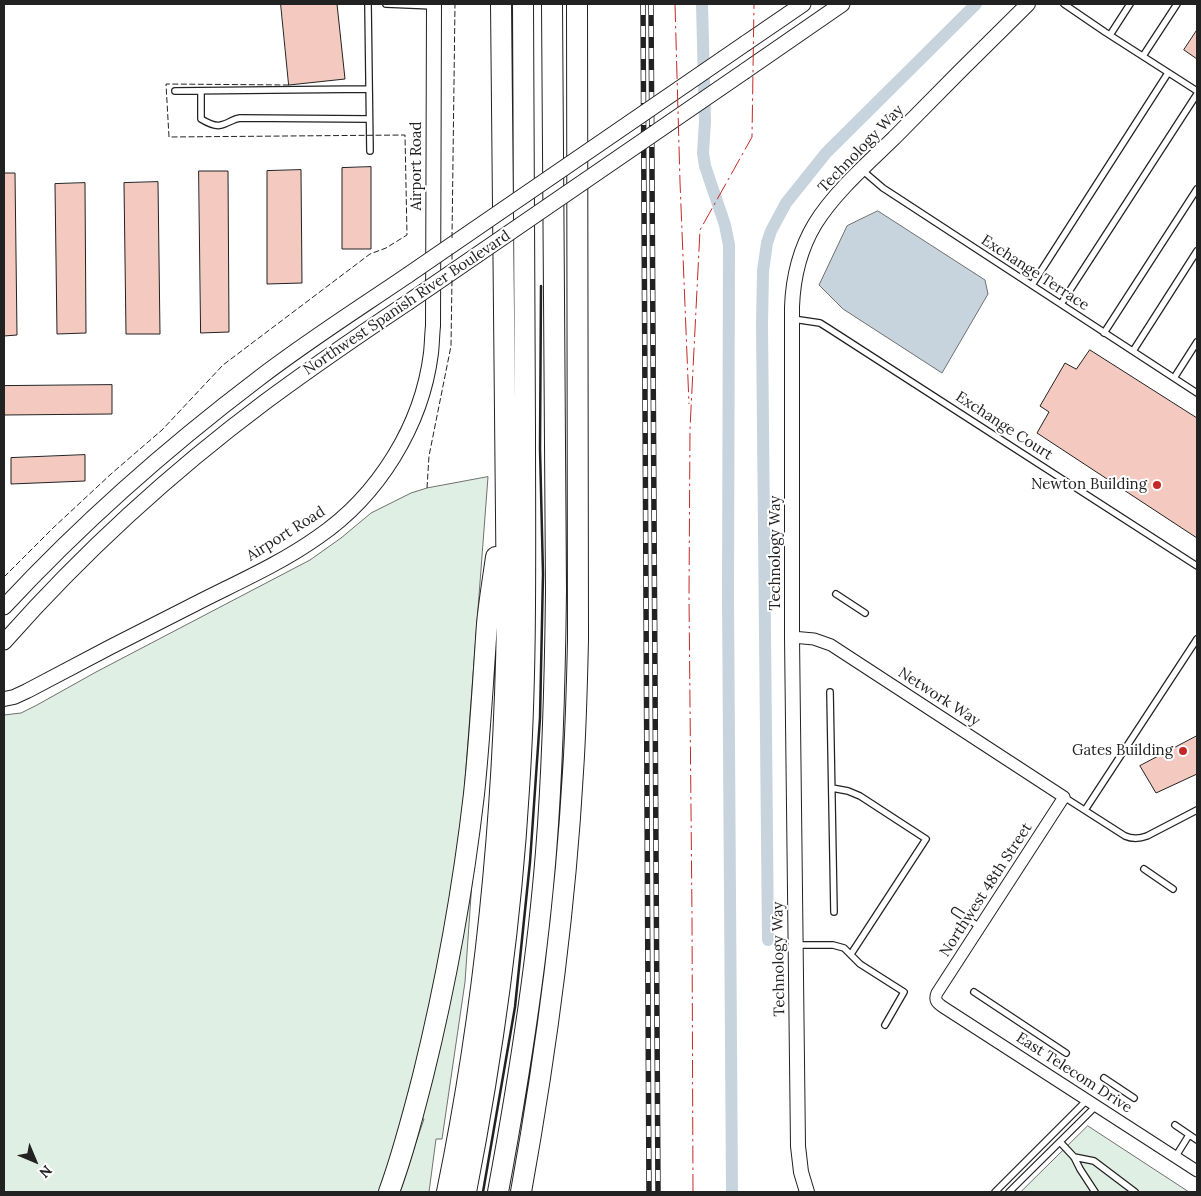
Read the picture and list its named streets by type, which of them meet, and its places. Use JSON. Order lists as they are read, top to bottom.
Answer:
{
  "streets": {
    "main road": ["Northwest Spanish River Boulevard"],
    "street": [
      "Technology Way",
      "Airport Road",
      "Network Way",
      "Northwest 48th Street",
      "East Telecom Drive"
    ],
    "lane": ["Exchange Terrace", "Exchange Court"]
  },
  "crossings": [
    ["Technology Way", "Exchange Terrace"],
    ["Technology Way", "Exchange Court"],
    ["Technology Way", "Network Way"],
    ["Network Way", "Northwest 48th Street"],
    ["Northwest 48th Street", "East Telecom Drive"]
  ],
  "places": ["Newton Building", "Gates Building"],
  "north": "bottom right"
}
